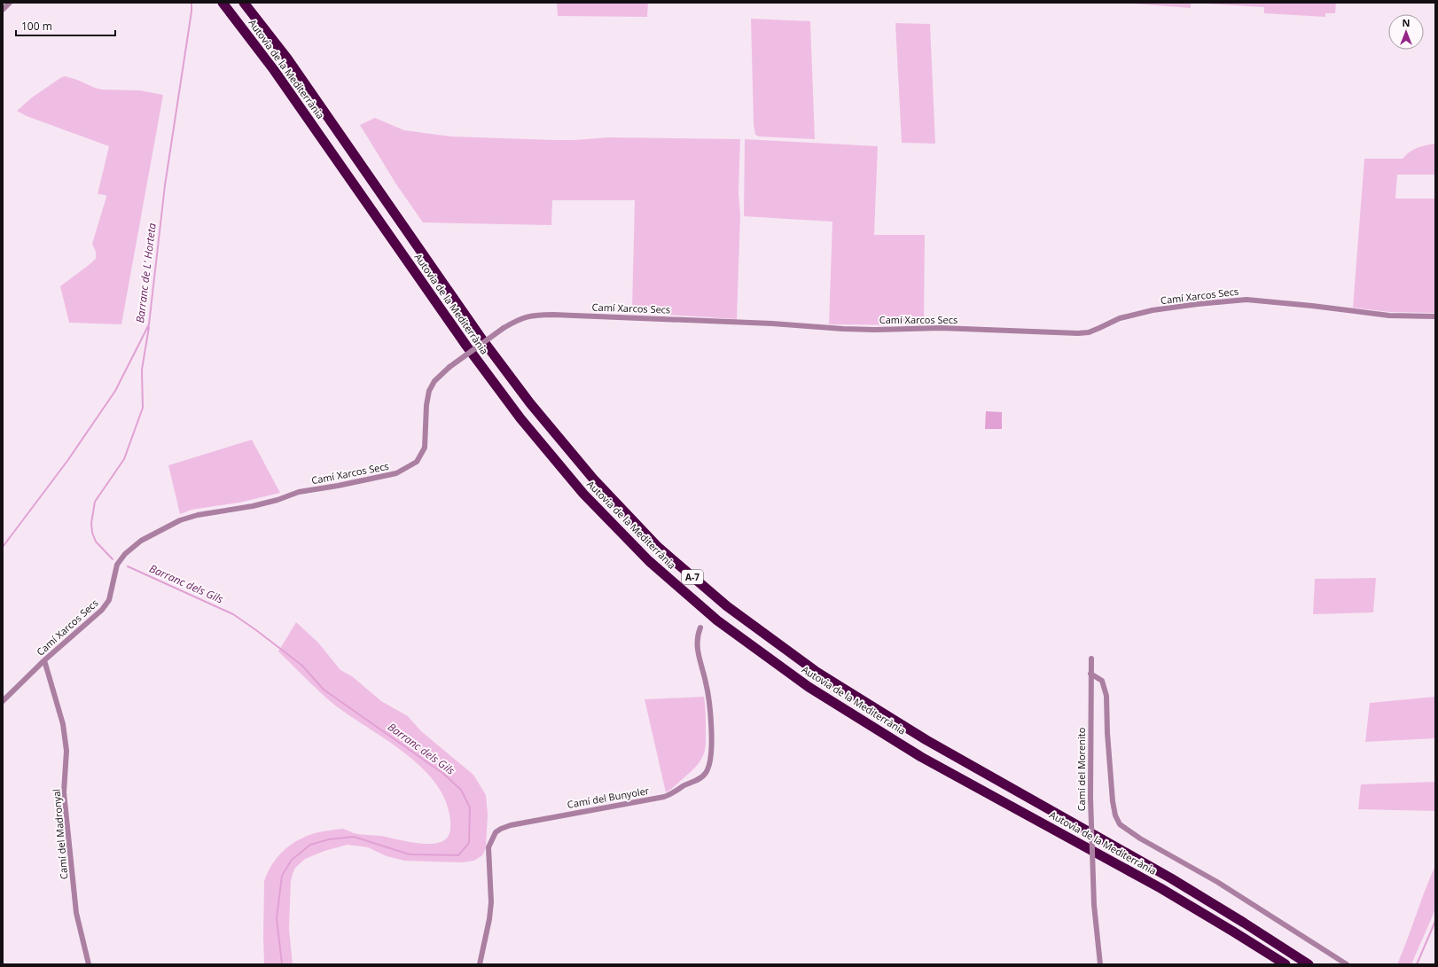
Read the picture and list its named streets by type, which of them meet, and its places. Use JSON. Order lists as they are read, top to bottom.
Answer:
{
  "streets": {
    "highway": ["Autovia de la Mediterrània", "A-7"],
    "street": [
      "Camí Xarcos Secs",
      "Camí del Morenito",
      "Camí del Bunyoler",
      "Camí del Madronyal"
    ]
  },
  "crossings": [
    ["Camí Xarcos Secs", "Camí del Madronyal"]
  ],
  "water": ["Barranc de L' Horteta", "Barranc dels Gils"],
  "scale_bar": "100 m",
  "north": "top"
}
